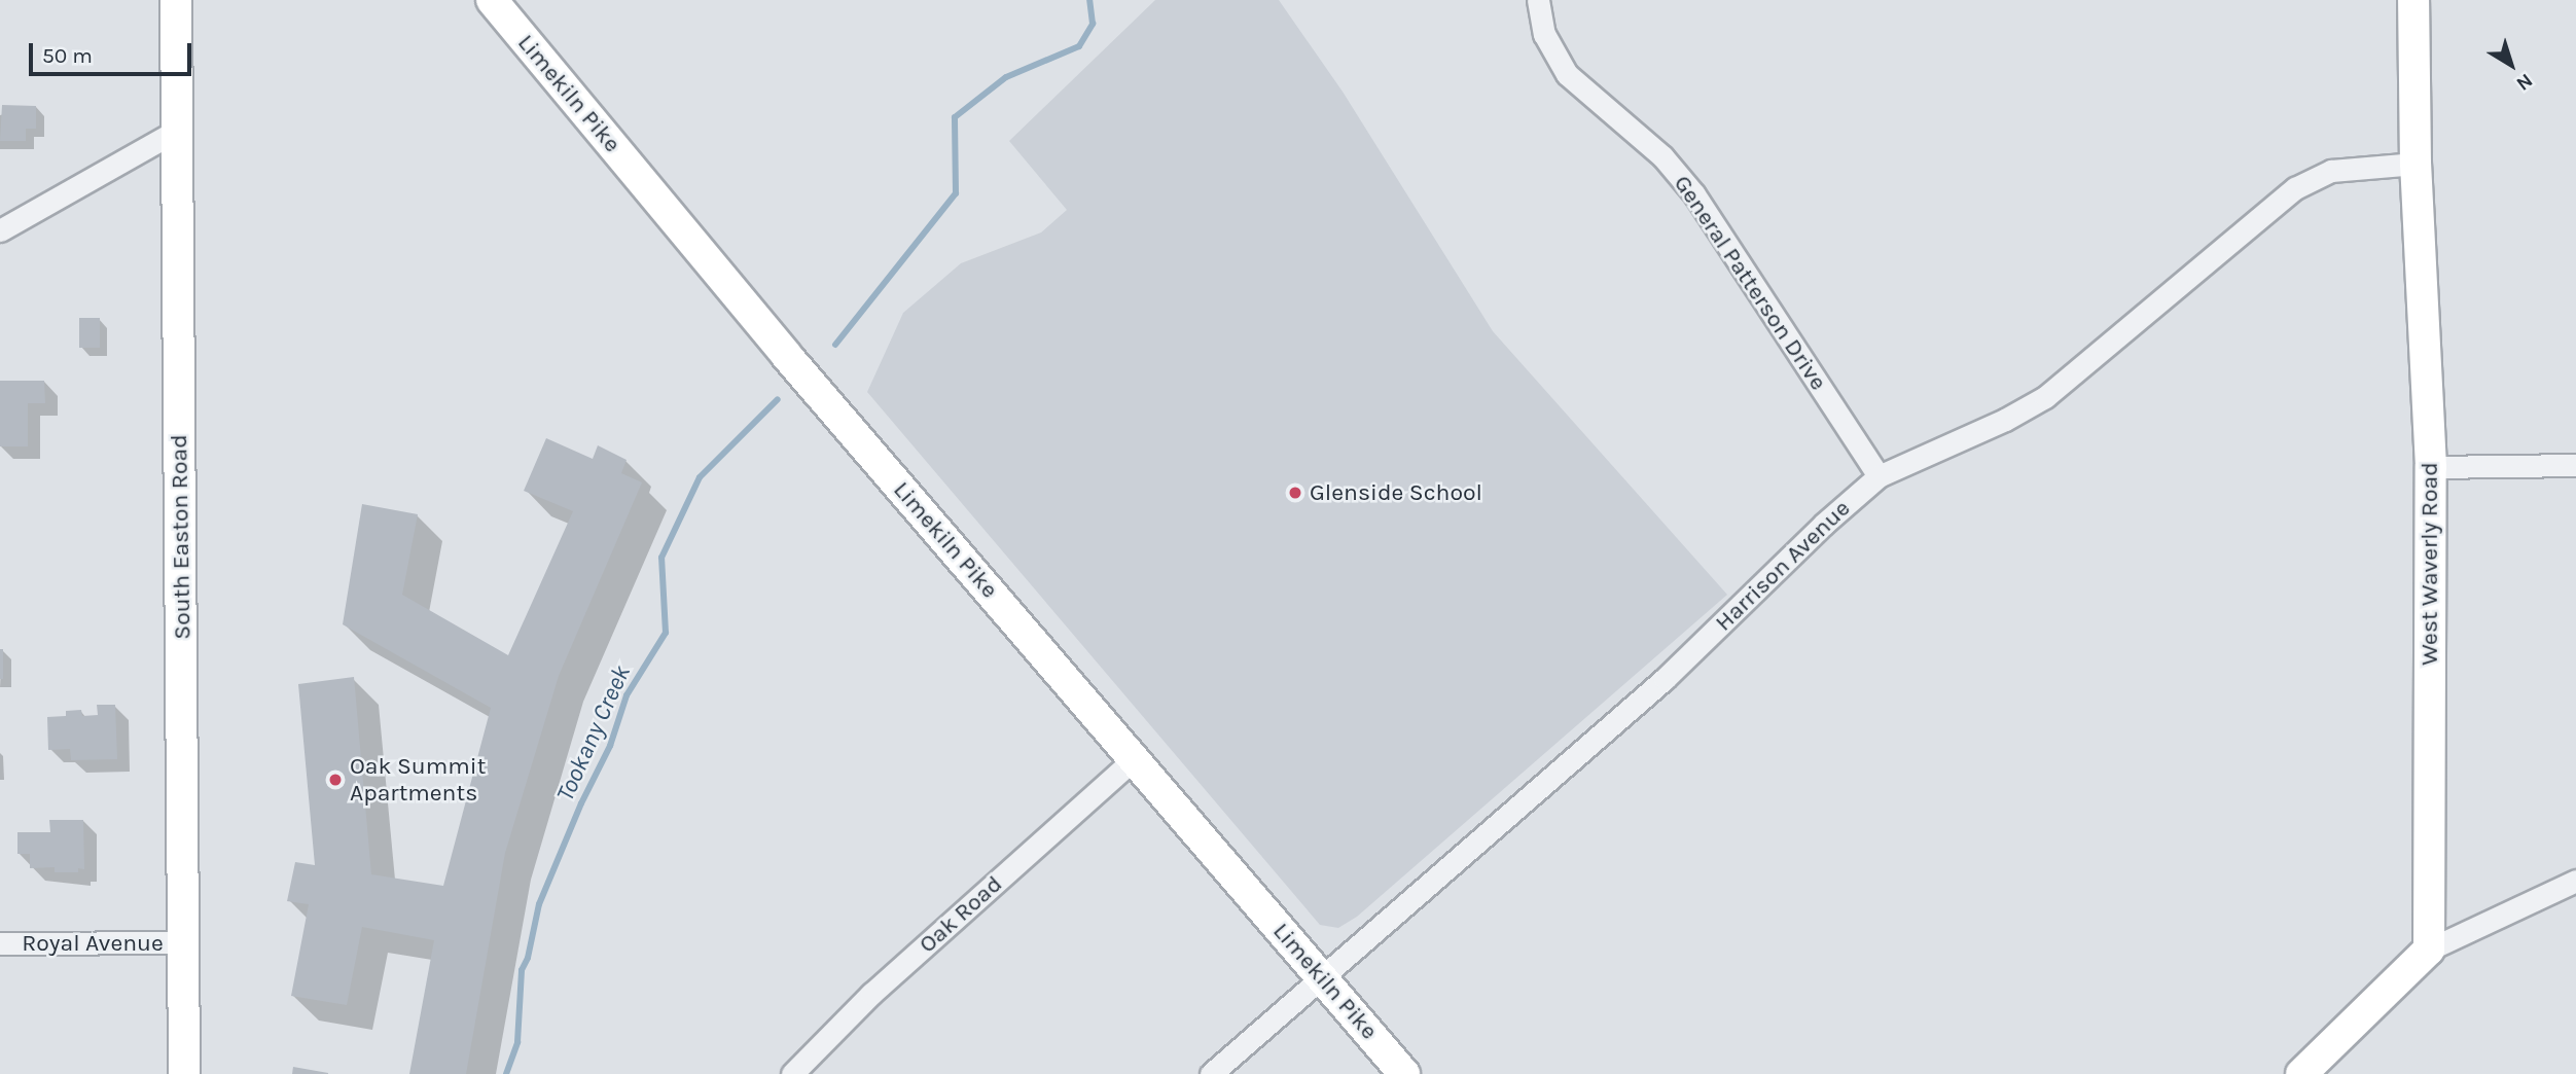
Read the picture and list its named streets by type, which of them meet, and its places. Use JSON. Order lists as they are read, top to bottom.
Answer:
{
  "streets": {
    "main road": ["Limekiln Pike", "South Easton Road", "West Waverly Road"],
    "street": [
      "General Patterson Drive",
      "Harrison Avenue",
      "Oak Road",
      "Royal Avenue"
    ]
  },
  "crossings": [
    ["Limekiln Pike", "Harrison Avenue"],
    ["Limekiln Pike", "Oak Road"],
    ["General Patterson Drive", "Harrison Avenue"],
    ["South Easton Road", "Royal Avenue"],
    ["West Waverly Road", "Harrison Avenue"]
  ],
  "water": ["Tookany Creek"],
  "places": ["Glenside School", "Oak Summit Apartments"],
  "scale_bar": "50 m",
  "north": "bottom right"
}
